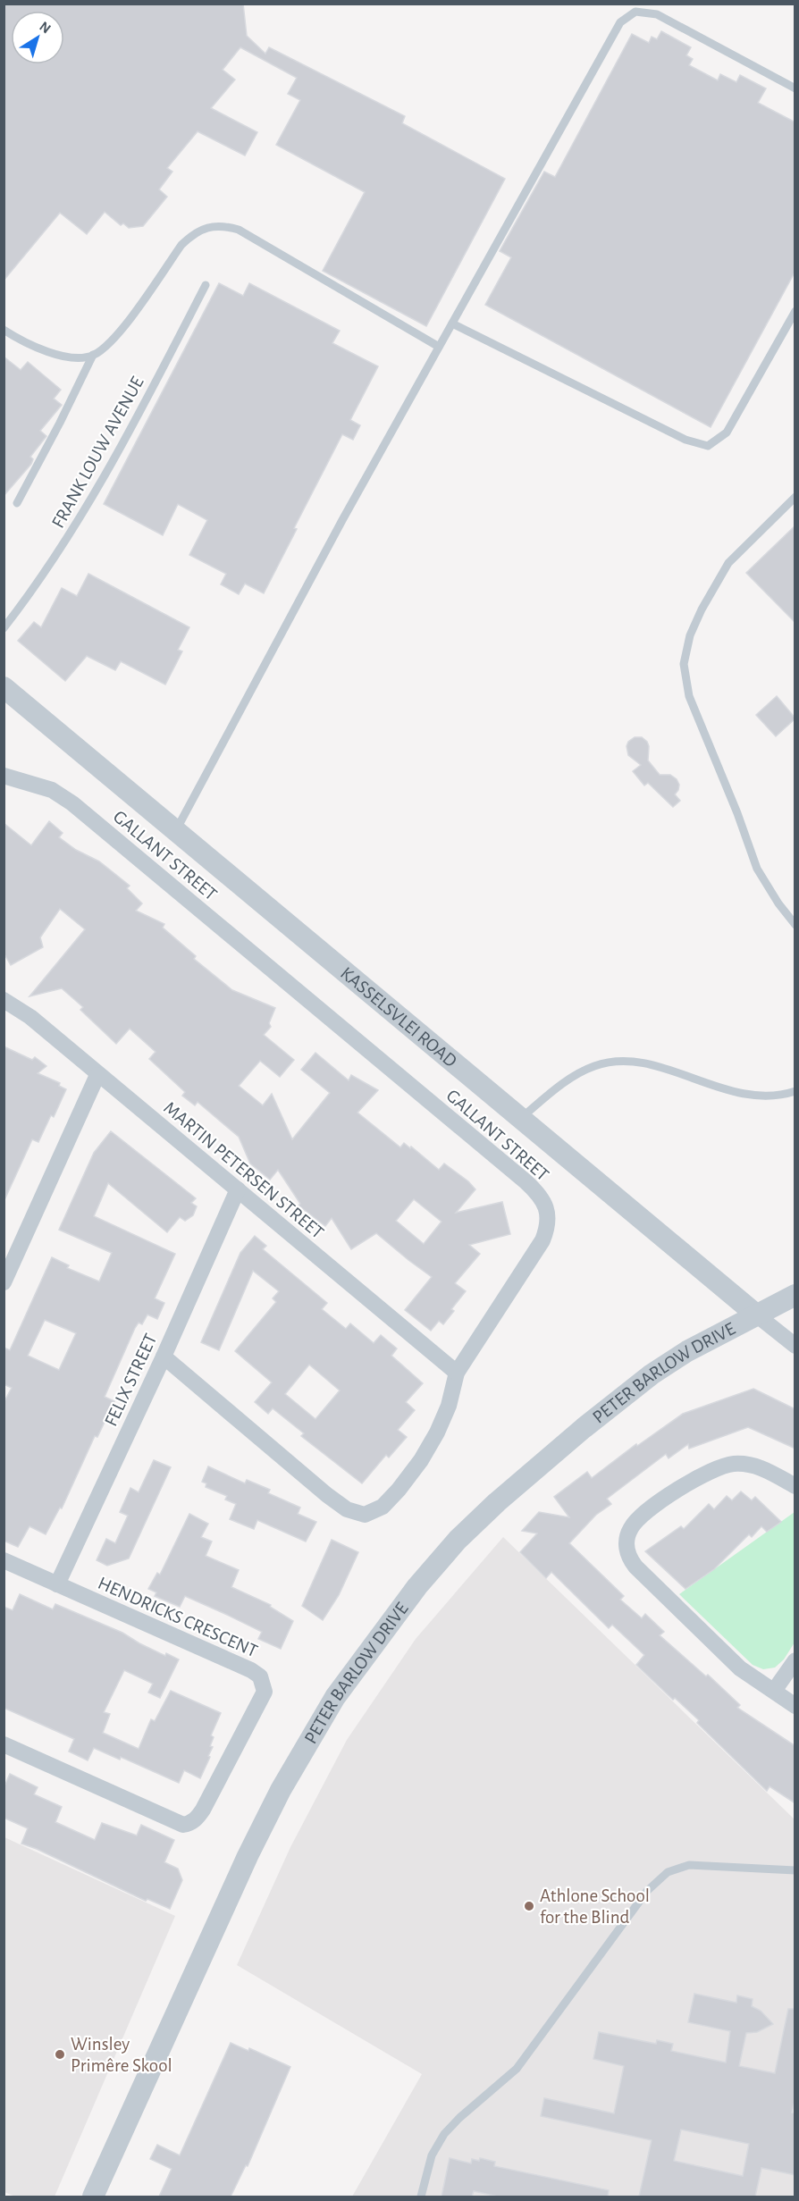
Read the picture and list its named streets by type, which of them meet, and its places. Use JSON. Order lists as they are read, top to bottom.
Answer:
{
  "streets": {
    "street": [
      "GALLANT STREET",
      "KASSELSVLEI ROAD",
      "MARTIN PETERSEN STREET",
      "PETER BARLOW DRIVE",
      "FELIX STREET",
      "HENDRICKS CRESCENT"
    ],
    "lane": ["FRANK LOUW AVENUE"]
  },
  "crossings": [
    ["GALLANT STREET", "MARTIN PETERSEN STREET"],
    ["GALLANT STREET", "FELIX STREET"],
    ["KASSELSVLEI ROAD", "PETER BARLOW DRIVE"],
    ["MARTIN PETERSEN STREET", "FELIX STREET"],
    ["FELIX STREET", "HENDRICKS CRESCENT"]
  ],
  "places": ["Athlone School for the Blind", "Winsley Primêre Skool"],
  "north": "top right"
}
